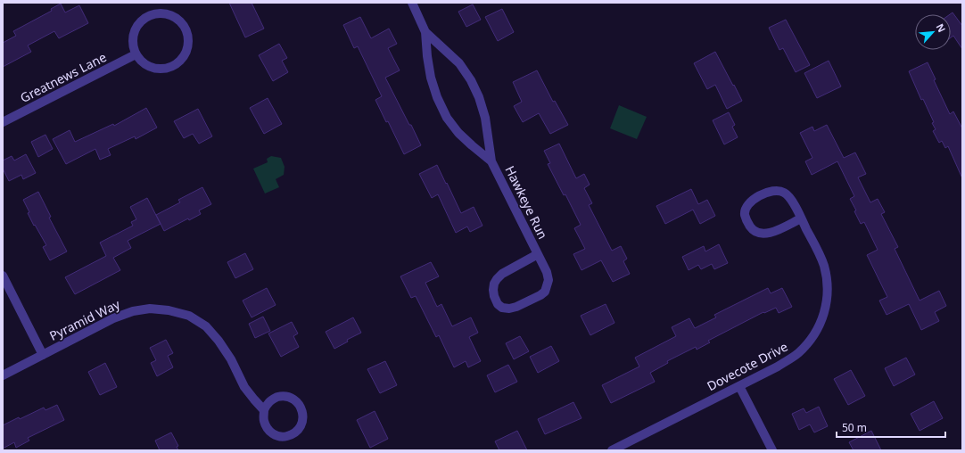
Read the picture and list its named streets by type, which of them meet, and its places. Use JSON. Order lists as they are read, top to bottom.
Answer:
{
  "streets": {
    "street": [
      "Greatnews Lane",
      "Hawkeye Run",
      "Pyramid Way",
      "Dovecote Drive"
    ]
  },
  "scale_bar": "50 m",
  "north": "top right"
}
